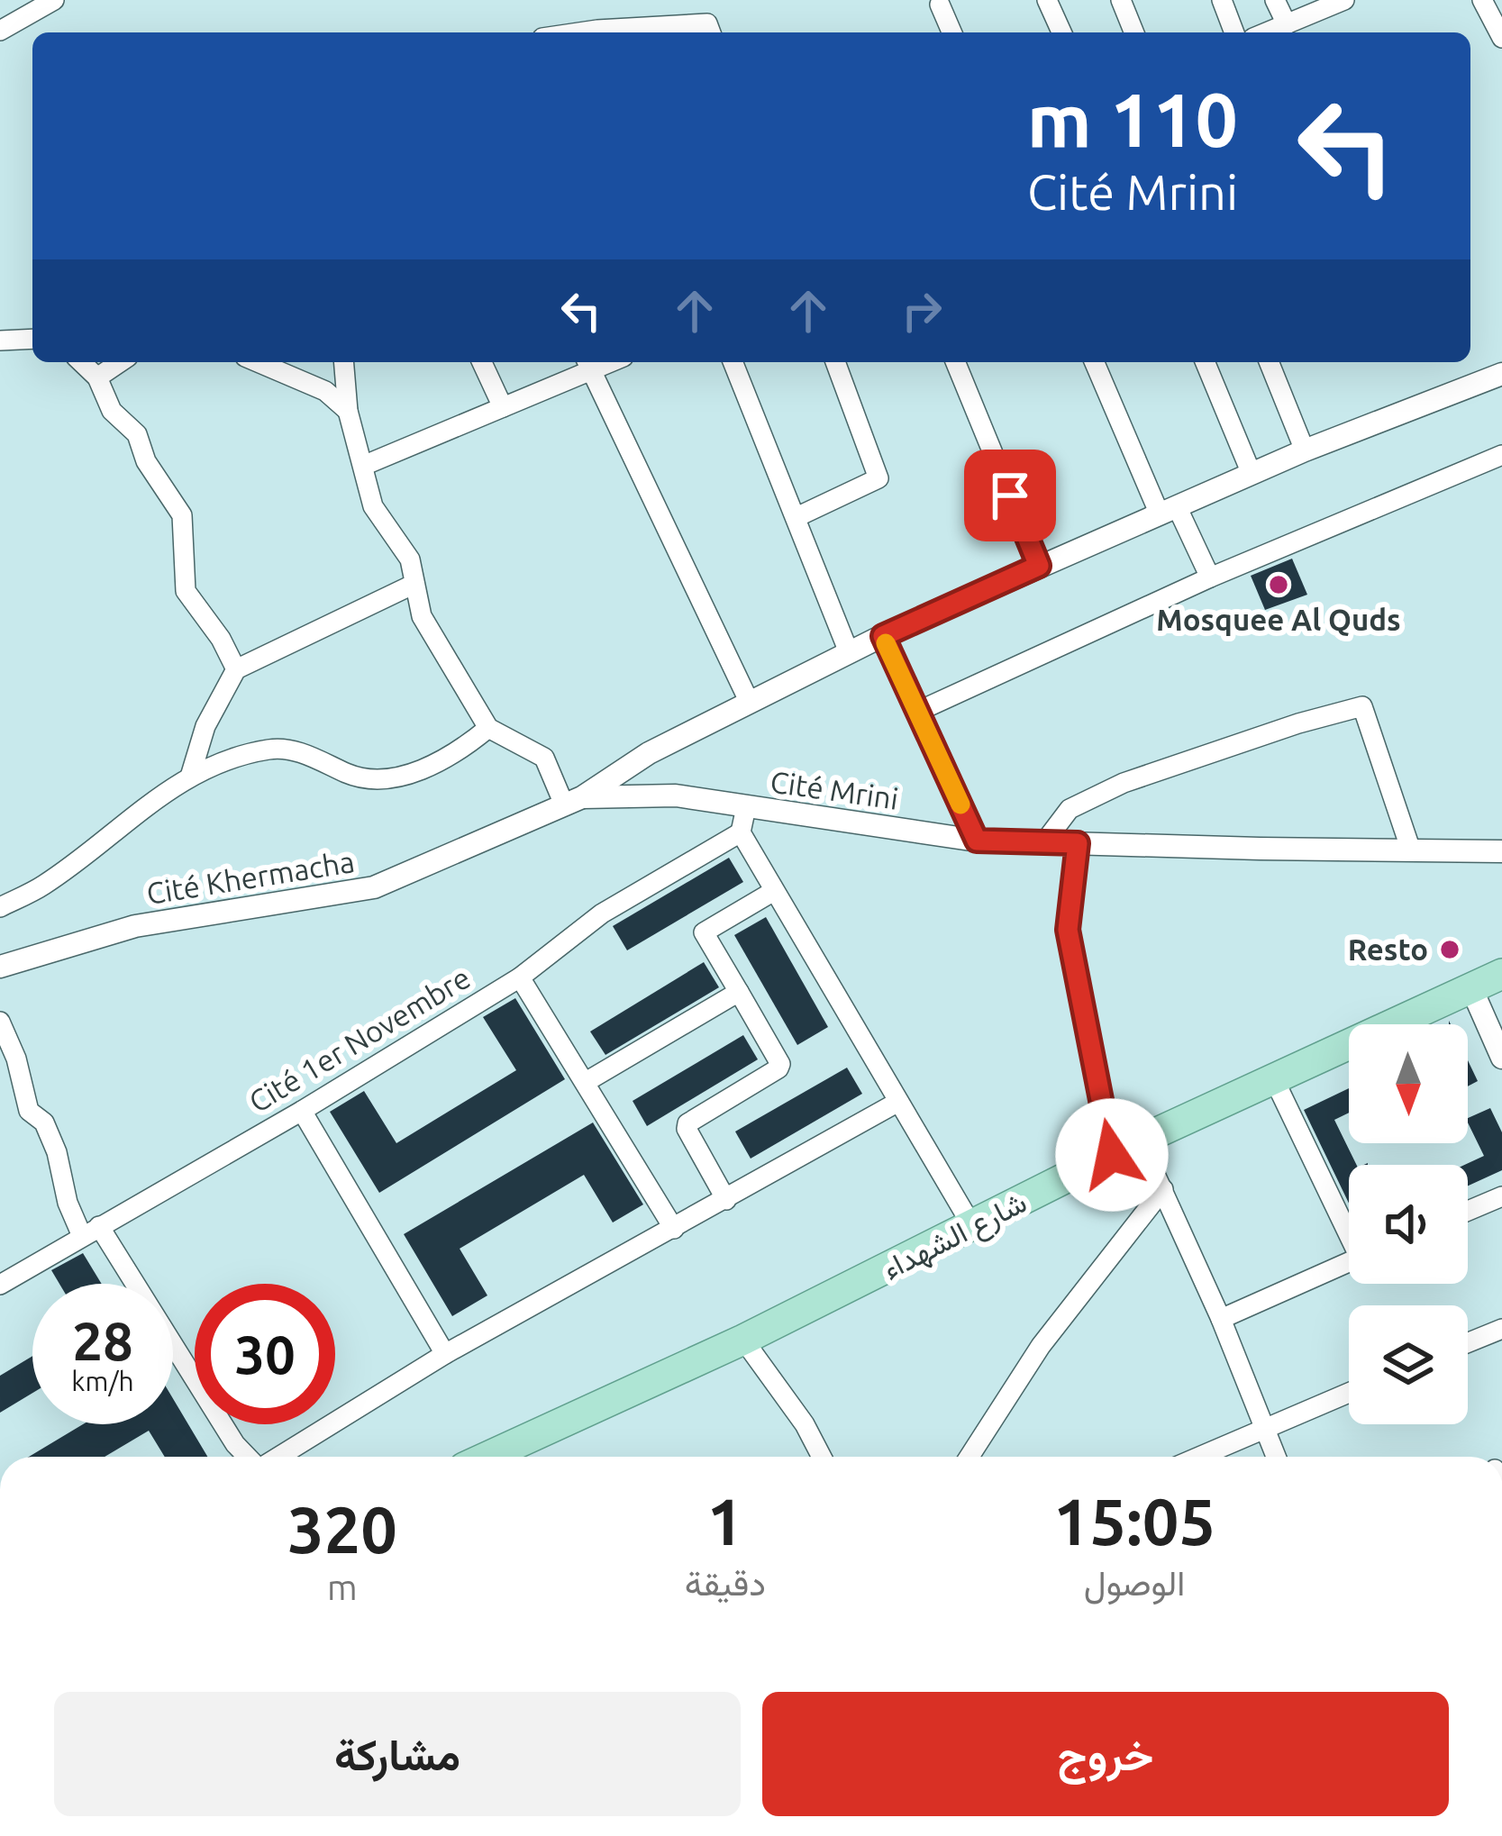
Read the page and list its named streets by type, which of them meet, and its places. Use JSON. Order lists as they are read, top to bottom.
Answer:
{
  "streets": {
    "main road": ["شارع الشهداء"],
    "street": ["Cité Mrini", "Cité Khermacha", "Cité 1er Novembre"]
  },
  "crossings": [
    ["Cité Mrini", "Cité Khermacha"]
  ],
  "places": ["Mosquee Al Quds", "Resto"],
  "north": "bottom",
  "page": {
    "turn": ["110 m", "Cité Mrini"],
    "speed": "28 km/h",
    "limit": "30",
    "eta": [
      "15:05",
      "الوصول",
      "1",
      "دقيقة",
      "320",
      "m"
    ],
    "buttons": ["خروج", "مشاركة"]
  }
}
